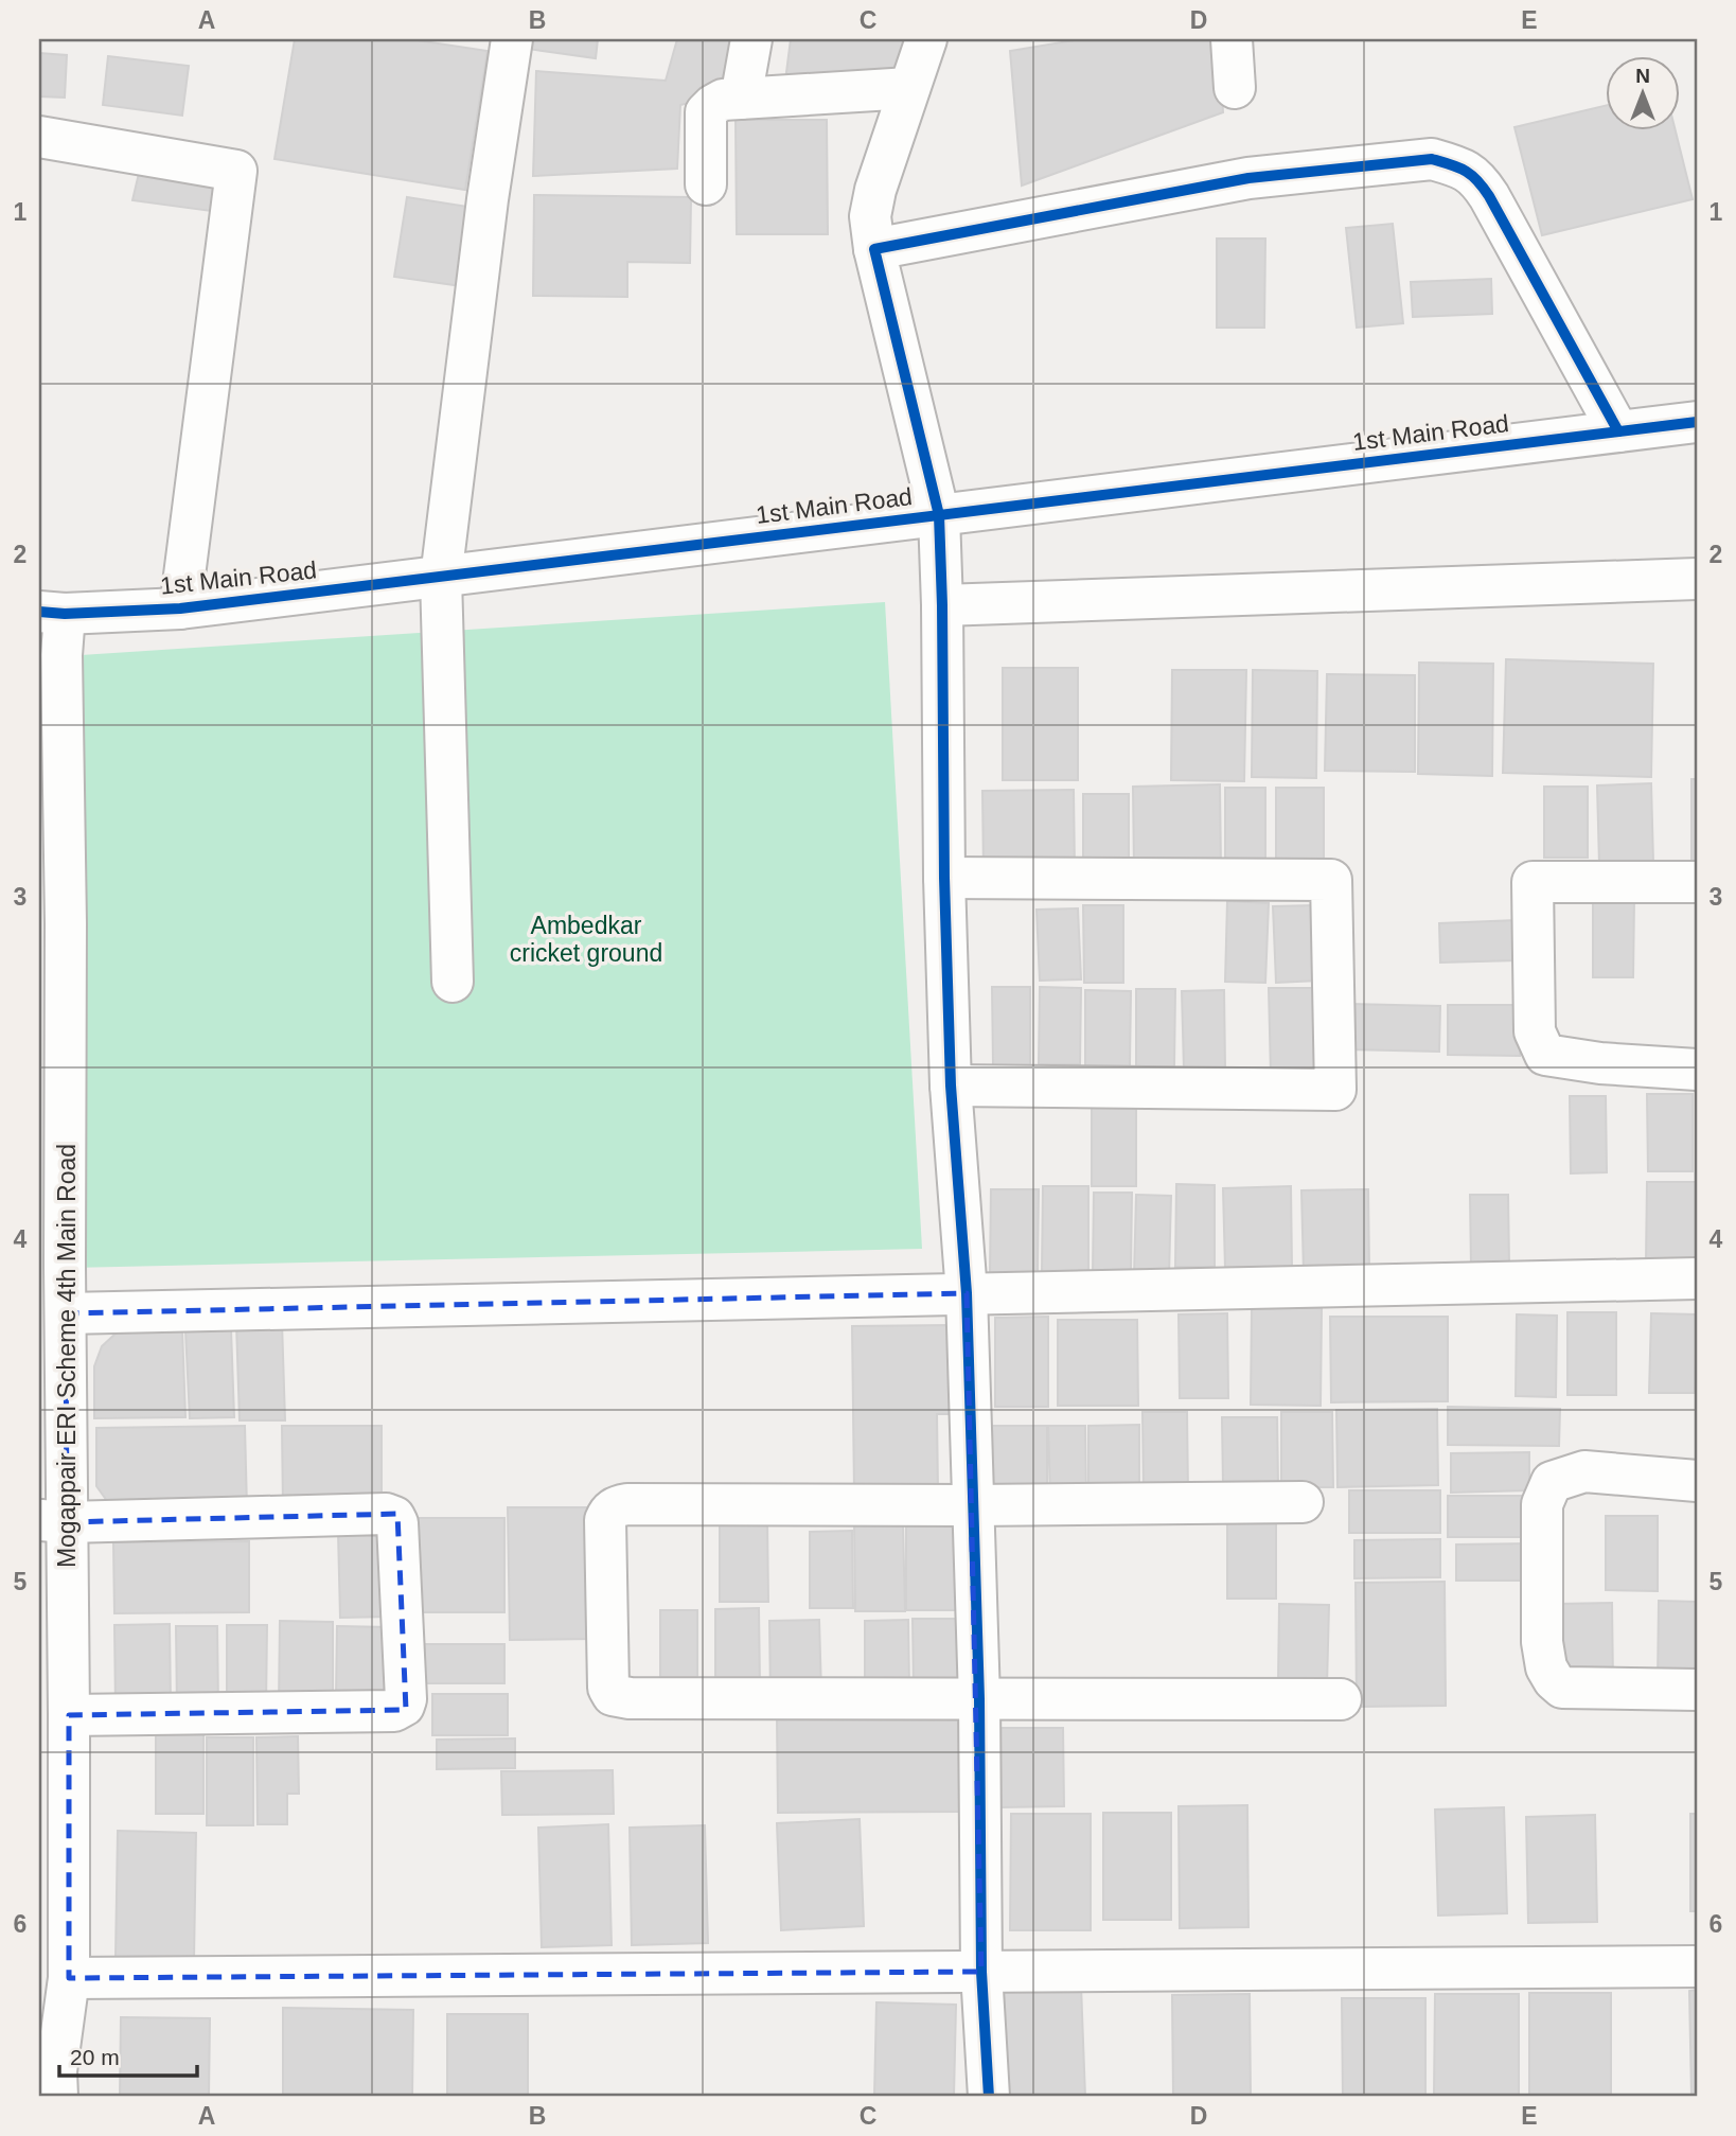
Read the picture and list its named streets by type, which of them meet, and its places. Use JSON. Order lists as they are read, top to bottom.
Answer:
{
  "streets": {
    "street": ["1st Main Road", "Mogappair ERI Scheme 4th Main Road"]
  },
  "crossings": [
    ["1st Main Road", "Mogappair ERI Scheme 4th Main Road"]
  ],
  "parks": ["Ambedkar cricket ground"],
  "scale_bar": "20 m",
  "north": "top",
  "grid": {
    "columns": [
      "A",
      "B",
      "C",
      "D",
      "E"
    ],
    "rows": [
      "1",
      "2",
      "3",
      "4",
      "5",
      "6"
    ]
  }
}
